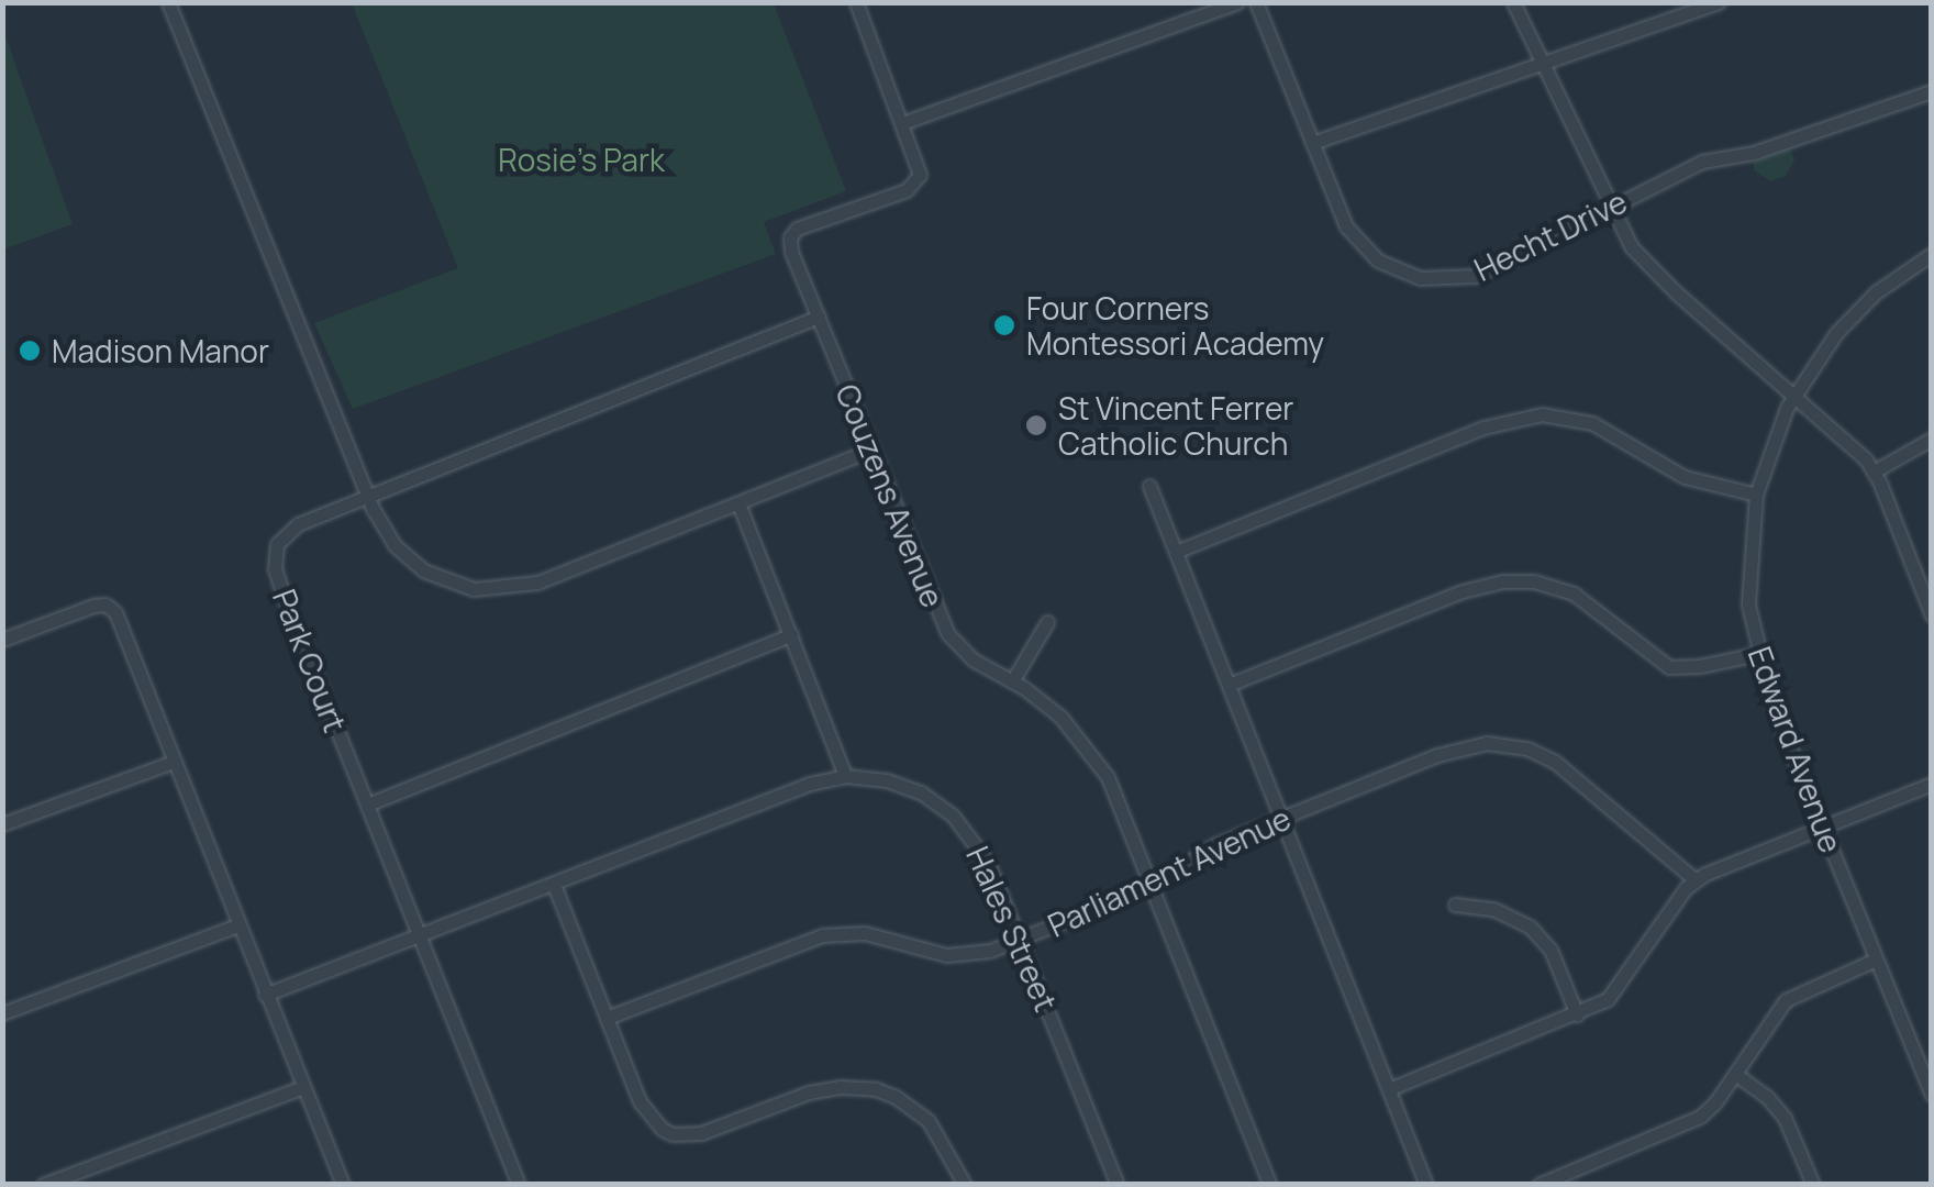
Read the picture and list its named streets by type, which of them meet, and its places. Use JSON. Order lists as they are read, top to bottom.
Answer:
{
  "streets": {
    "street": [
      "Hecht Drive",
      "Couzens Avenue",
      "Park Court",
      "Edward Avenue",
      "Parliament Avenue",
      "Hales Street"
    ]
  },
  "crossings": [
    ["Couzens Avenue", "Park Court"],
    ["Couzens Avenue", "Parliament Avenue"],
    ["Parliament Avenue", "Hales Street"]
  ],
  "parks": ["Rosie's Park"],
  "places": ["Four Corners Montessori Academy", "Madison Manor", "St Vincent Ferrer Catholic Church"]
}
